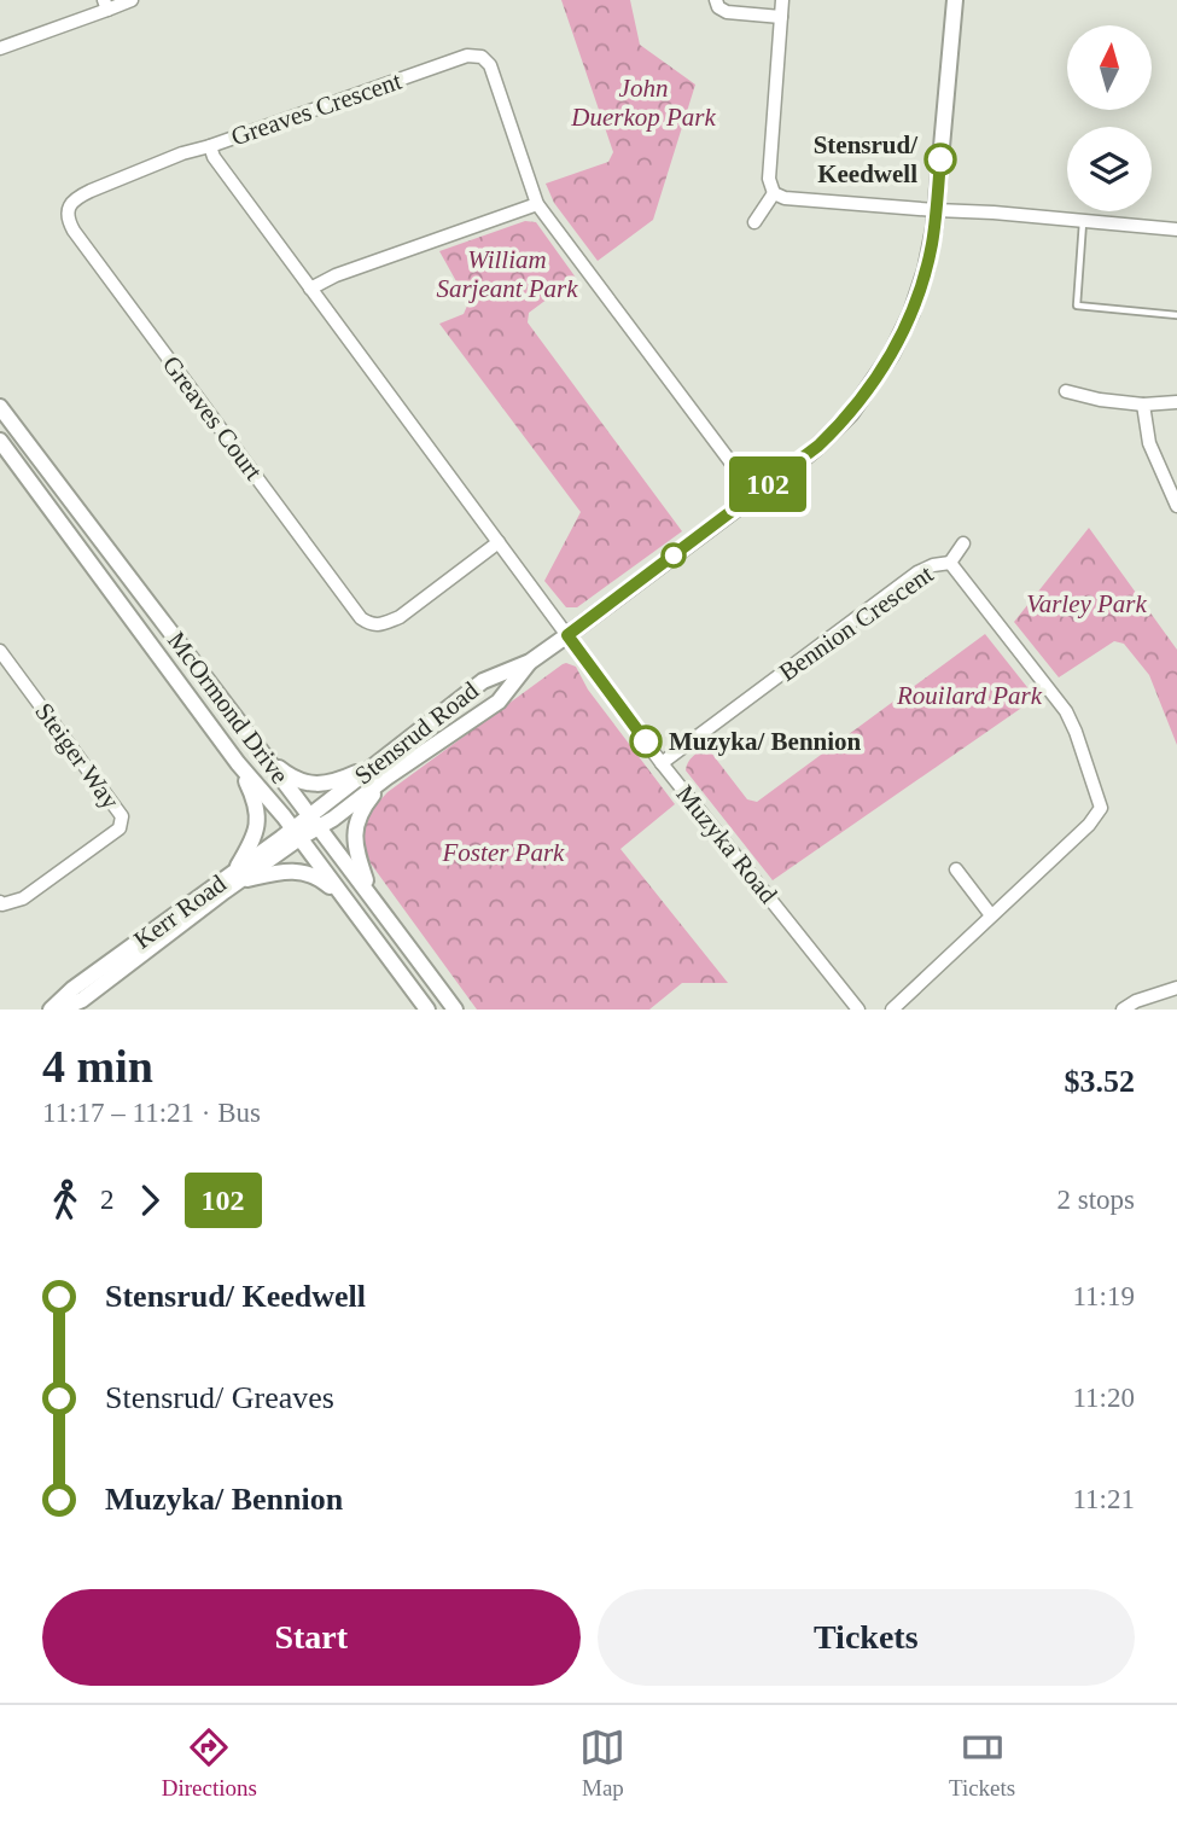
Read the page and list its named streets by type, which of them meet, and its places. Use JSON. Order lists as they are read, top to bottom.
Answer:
{
  "streets": {
    "main road": ["McOrmond Drive", "Stensrud Road", "Kerr Road"],
    "street": [
      "Greaves Crescent",
      "Greaves Court",
      "Bennion Crescent",
      "Steiger Way",
      "Muzyka Road"
    ]
  },
  "crossings": [
    ["Greaves Crescent", "Greaves Court"],
    ["Greaves Crescent", "Stensrud Road"],
    ["Greaves Crescent", "Muzyka Road"],
    ["Bennion Crescent", "Muzyka Road"],
    ["McOrmond Drive", "Stensrud Road"],
    ["McOrmond Drive", "Kerr Road"],
    ["Stensrud Road", "Muzyka Road"],
    ["Stensrud Road", "Kerr Road"]
  ],
  "parks": [
    "John Duerkop Park",
    "William Sarjeant Park",
    "Varley Park",
    "Rouilard Park",
    "Foster Park"
  ],
  "places": ["Stensrud/ Keedwell", "Muzyka/ Bennion"],
  "lines": ["bus line 102"],
  "north": "top",
  "page": {
    "on_map": "102",
    "heading": ["4 min", "11:17 – 11:21 · Bus", "$3.52"],
    "legs": ["2", "102", "2 stops"],
    "list": [
      {
        "name": "Stensrud/ Keedwell",
        "value": "11:19"
      },
      {
        "name": "Stensrud/ Greaves",
        "value": "11:20"
      },
      {
        "name": "Muzyka/ Bennion",
        "value": "11:21"
      }
    ],
    "buttons": ["Start", "Tickets"],
    "tabs": ["Directions", "Map", "Tickets"]
  }
}
